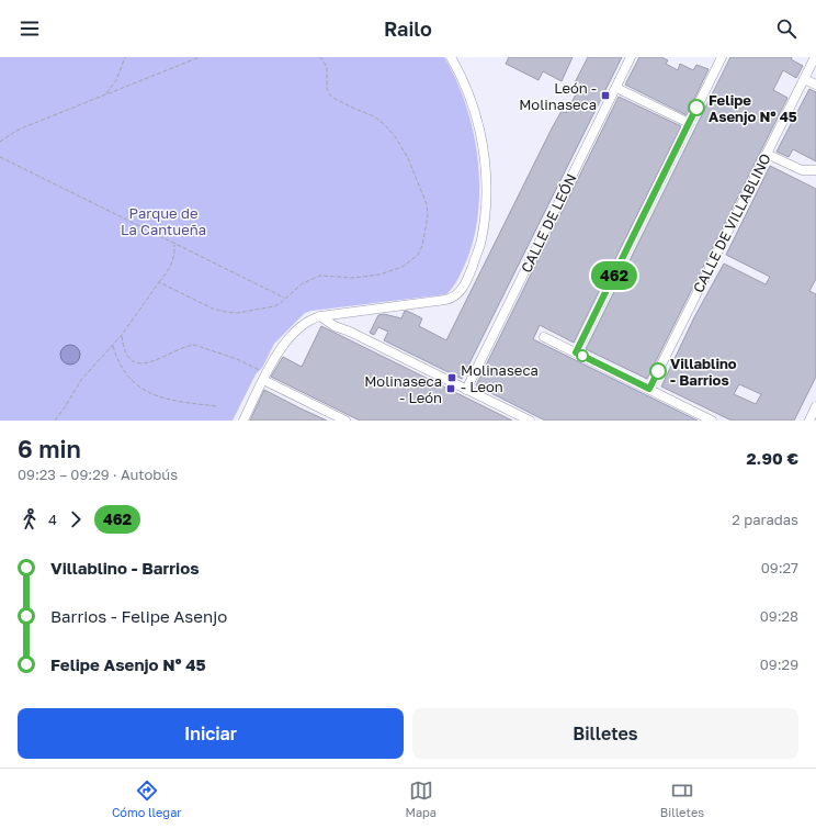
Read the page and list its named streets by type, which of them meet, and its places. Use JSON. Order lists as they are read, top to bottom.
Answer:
{
  "streets": {
    "street": ["CALLE DE LEÓN", "CALLE DE VILLABLINO"]
  },
  "parks": ["Parque de La Cantueña"],
  "places": {
    "transit": ["León - Molinaseca", "Molinaseca - Leon", "Molinaseca - León"],
    "other": ["Felipe Asenjo Nº 45", "Villablino - Barrios"]
  },
  "lines": ["bus line 462"],
  "page": {
    "header": "Railo",
    "on_map": "462",
    "heading": ["6 min", "09:23 – 09:29 · Autobús", "2.90 €"],
    "legs": ["4", "462", "2 paradas"],
    "list": [
      {
        "name": "Villablino - Barrios",
        "value": "09:27"
      },
      {
        "name": "Barrios - Felipe Asenjo",
        "value": "09:28"
      },
      {
        "name": "Felipe Asenjo Nº 45",
        "value": "09:29"
      }
    ],
    "buttons": ["Iniciar", "Billetes"],
    "tabs": ["Cómo llegar", "Mapa", "Billetes"]
  }
}
